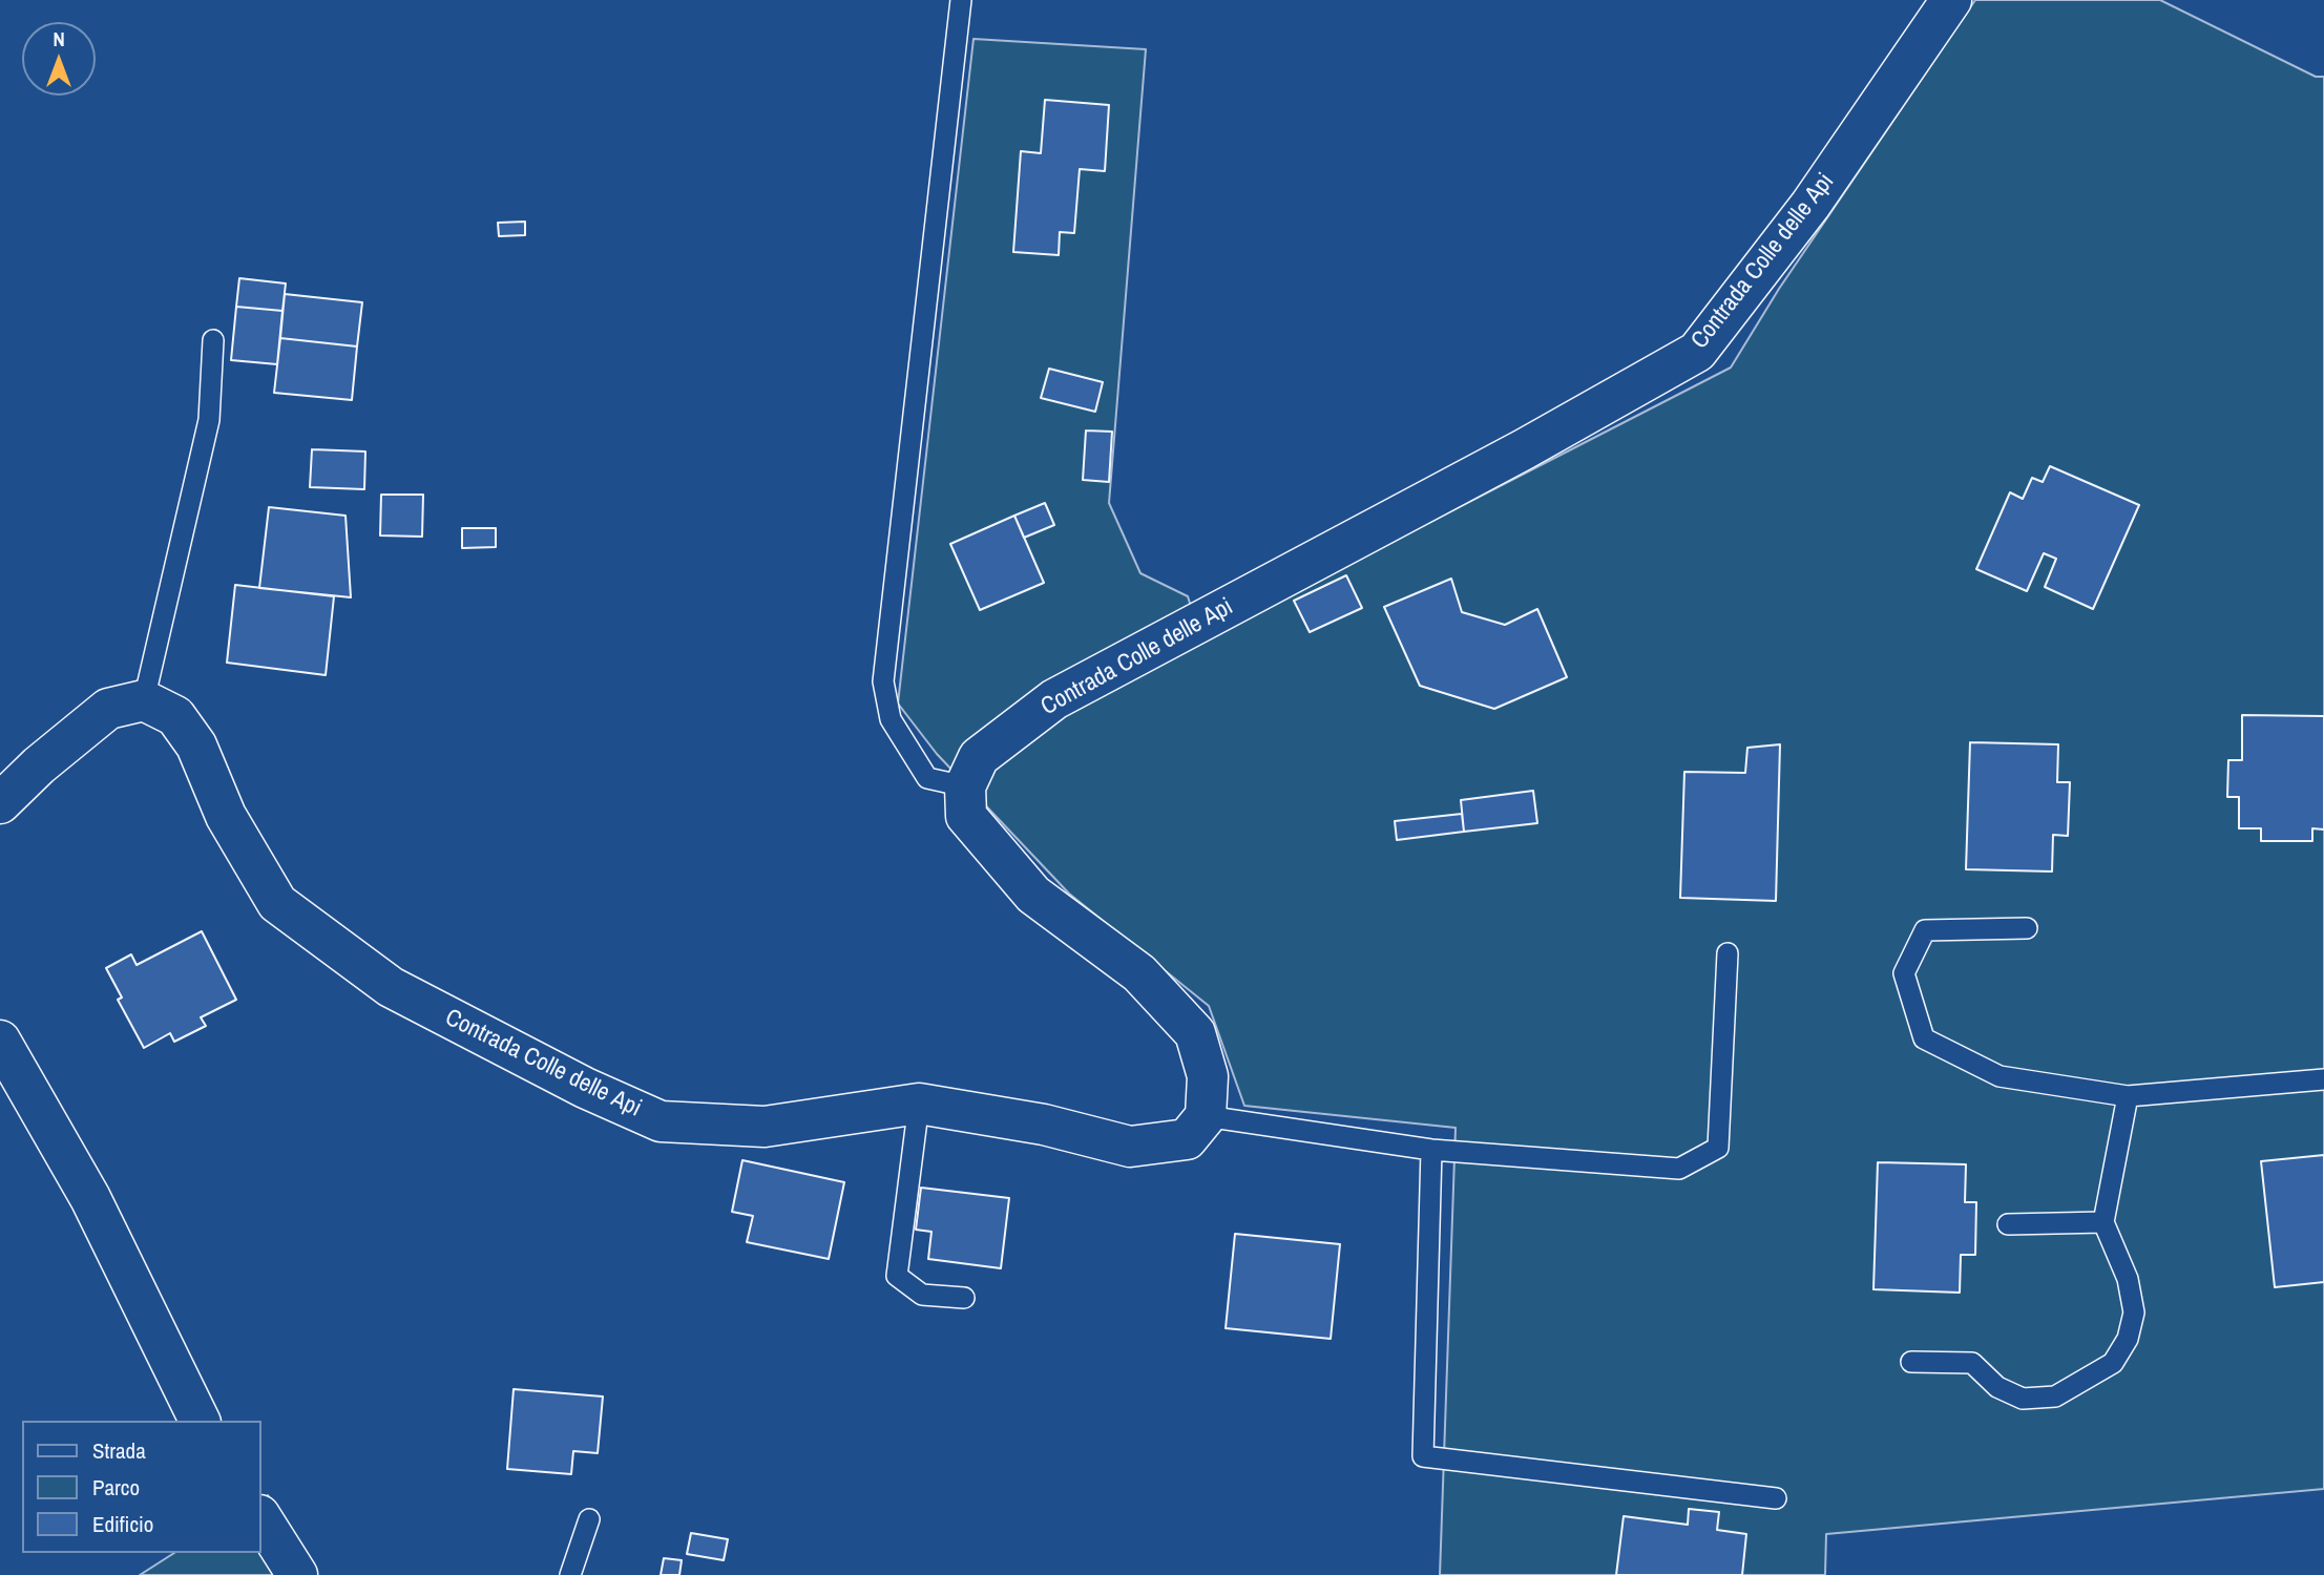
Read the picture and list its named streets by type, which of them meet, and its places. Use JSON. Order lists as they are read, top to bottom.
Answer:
{
  "streets": {
    "street": ["Contrada Colle delle Api"]
  },
  "legend": ["Strada", "Parco", "Edificio"],
  "north": "top"
}
